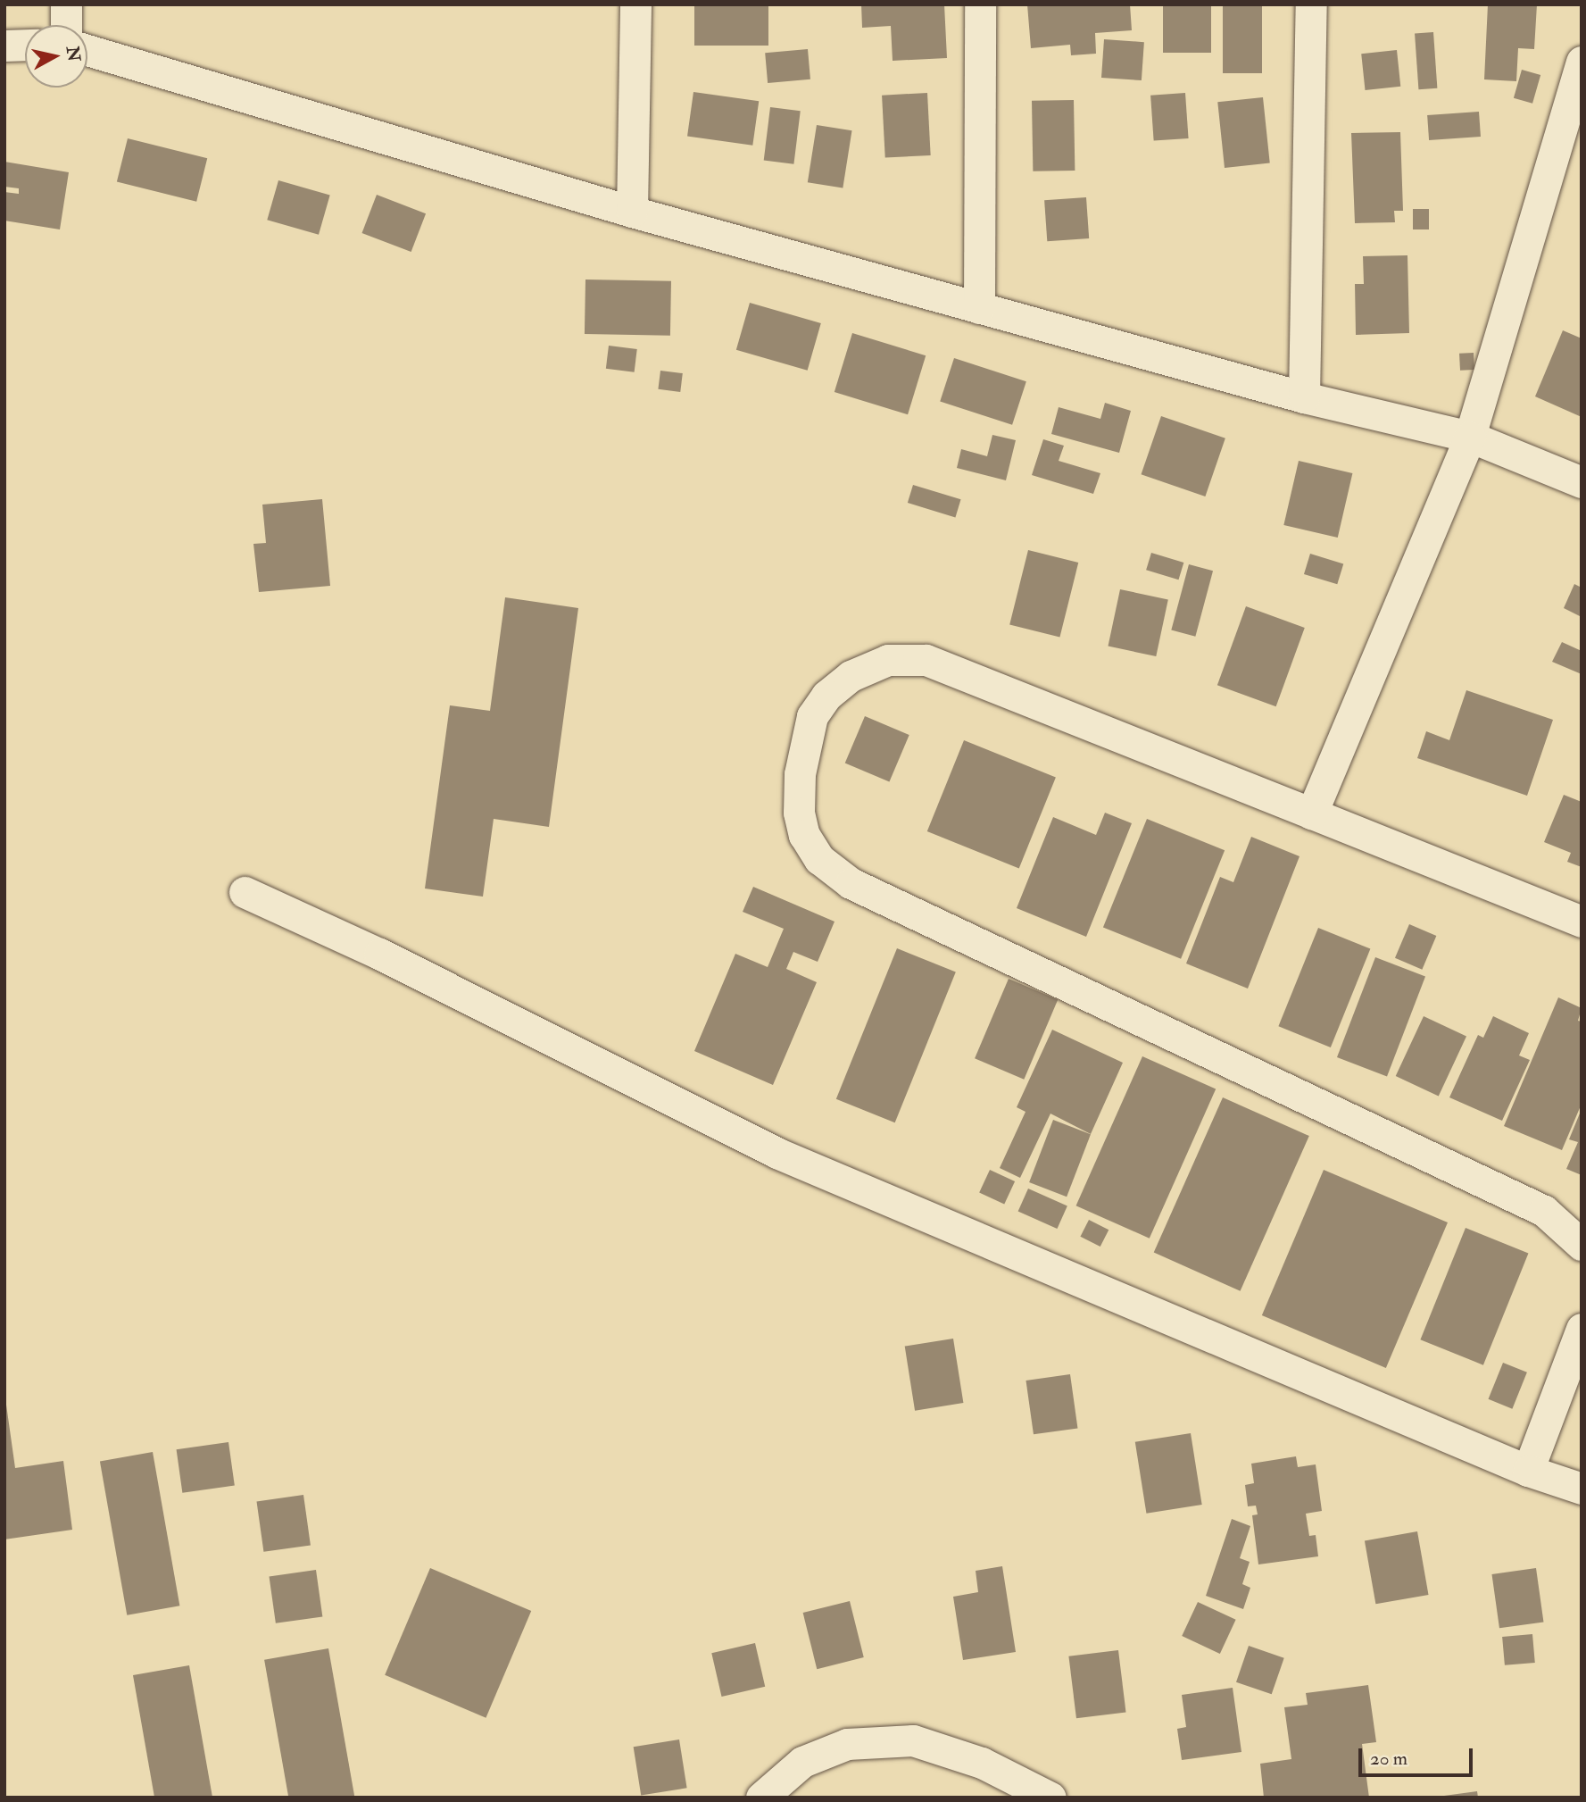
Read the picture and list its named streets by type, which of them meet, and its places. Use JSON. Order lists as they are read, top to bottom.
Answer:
{
  "scale_bar": "20 m",
  "north": "right"
}
